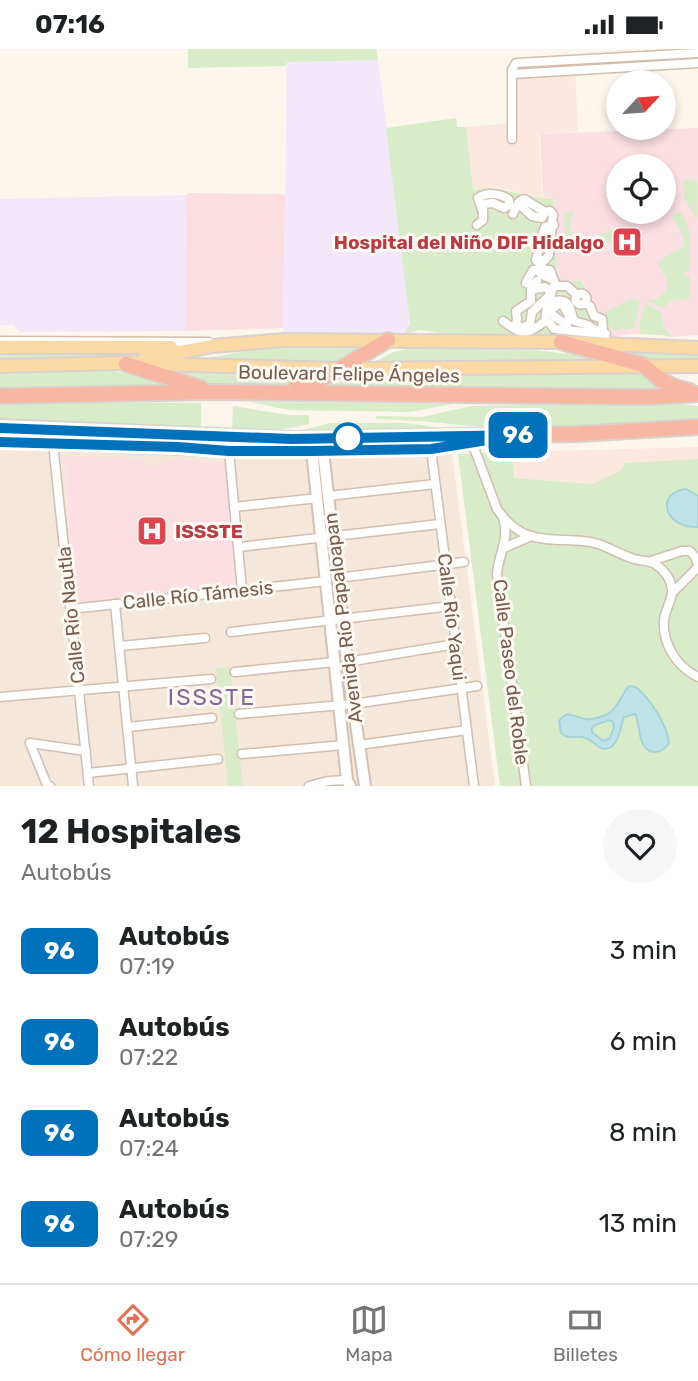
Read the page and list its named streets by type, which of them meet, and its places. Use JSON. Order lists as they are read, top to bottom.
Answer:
{
  "streets": {
    "highway": ["Boulevard Felipe Ángeles"],
    "street": [
      "Calle Río Támesis",
      "Calle Río Nautla",
      "Calle Río Yaqui",
      "Avenida Río Papaloapan",
      "Calle Paseo del Roble"
    ]
  },
  "crossings": [
    ["Calle Río Támesis", "Calle Río Nautla"],
    ["Calle Río Támesis", "Avenida Río Papaloapan"]
  ],
  "districts": ["ISSSTE"],
  "places": {
    "hospital": ["Hospital del Niño DIF Hidalgo", "ISSSTE"]
  },
  "lines": ["bus line 96"],
  "north": "top right",
  "page": {
    "status": "07:16",
    "on_map": "96",
    "heading": ["12 Hospitales", "Autobús"],
    "list": [
      {
        "mark": "96",
        "name": "Autobús",
        "note": "07:19",
        "value": "3 min"
      },
      {
        "mark": "96",
        "name": "Autobús",
        "note": "07:22",
        "value": "6 min"
      },
      {
        "mark": "96",
        "name": "Autobús",
        "note": "07:24",
        "value": "8 min"
      },
      {
        "mark": "96",
        "name": "Autobús",
        "note": "07:29",
        "value": "13 min"
      }
    ],
    "tabs": ["Cómo llegar", "Mapa", "Billetes"]
  }
}
